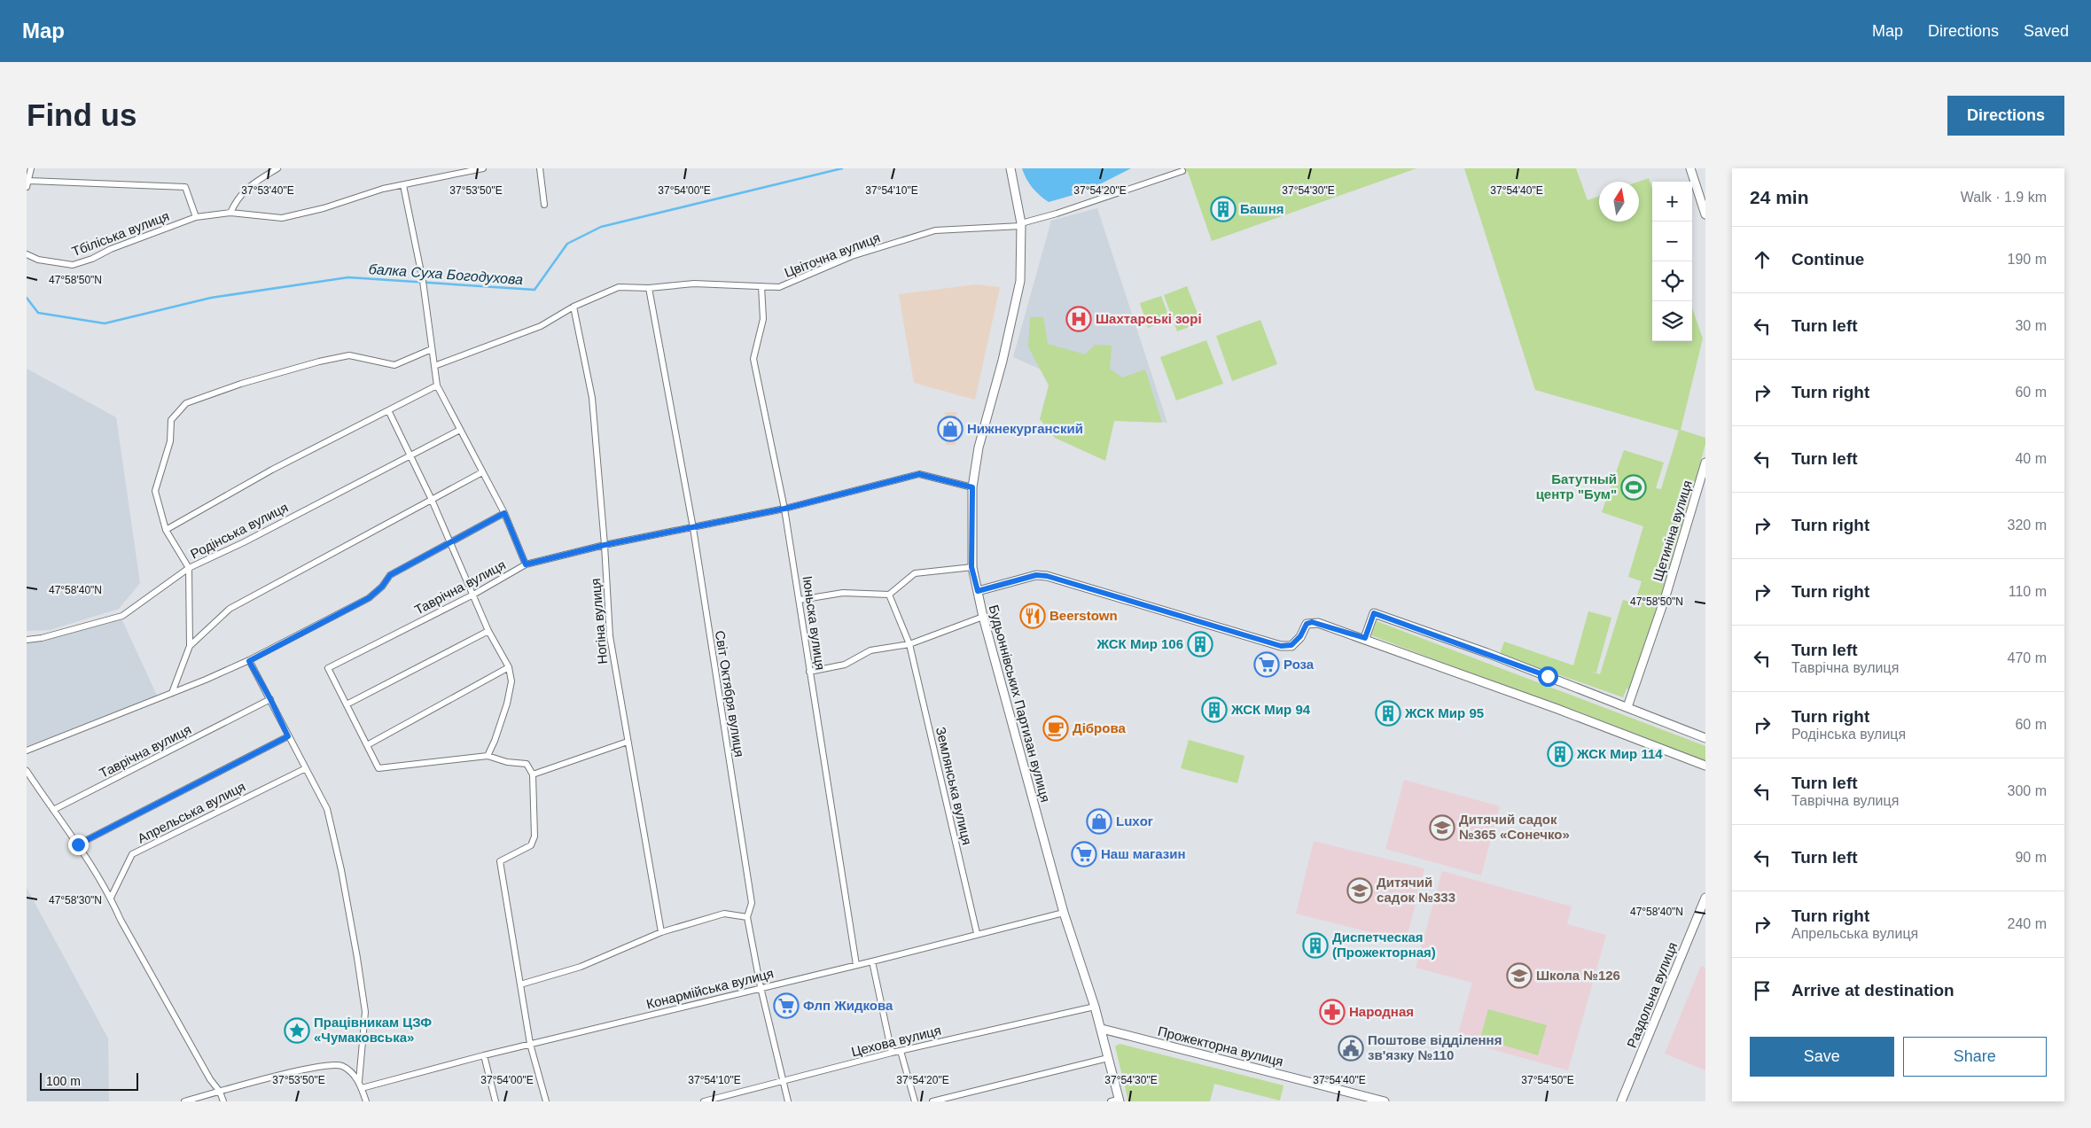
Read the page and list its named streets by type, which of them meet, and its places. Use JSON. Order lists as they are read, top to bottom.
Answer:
{
  "streets": {
    "street": [
      "Тбіліська вулиця",
      "Цвiточна вулиця",
      "Родінська вулиця",
      "Щетиніна вулиця",
      "Таврічна вулиця",
      "Ногіна вулиця",
      "Iюньска вулиця",
      "Світ Октября вулиця",
      "Будьоннівських Партизан вулиця",
      "Землянська вулиця",
      "Апрельська вулиця",
      "Конармійська вулиця",
      "Раздольна вулиця",
      "Цехова вулиця",
      "Прожекторна вулиця"
    ]
  },
  "crossings": [
    ["Цвiточна вулиця", "Ногіна вулиця"],
    ["Цвiточна вулиця", "Iюньска вулиця"],
    ["Цвiточна вулиця", "Світ Октября вулиця"],
    ["Цвiточна вулиця", "Будьоннівських Партизан вулиця"],
    ["Таврічна вулиця", "Ногіна вулиця"],
    ["Таврічна вулиця", "Iюньска вулиця"],
    ["Таврічна вулиця", "Світ Октября вулиця"],
    ["Таврічна вулиця", "Будьоннівських Партизан вулиця"],
    ["Iюньска вулиця", "Конармійська вулиця"],
    ["Світ Октября вулиця", "Конармійська вулиця"],
    ["Світ Октября вулиця", "Цехова вулиця"],
    ["Будьоннівських Партизан вулиця", "Конармійська вулиця"],
    ["Будьоннівських Партизан вулиця", "Цехова вулиця"],
    ["Будьоннівських Партизан вулиця", "Прожекторна вулиця"],
    ["Землянська вулиця", "Конармійська вулиця"]
  ],
  "water": ["балка Суха Богодухова"],
  "places": {
    "building": [
      "Башня",
      "ЖСК Мир 106",
      "ЖСК Мир 94",
      "ЖСК Мир 95",
      "ЖСК Мир 114",
      "Диспетческая (Прожекторная)"
    ],
    "hospital": ["Шахтарські зорі"],
    "shop": ["Нижнекурганский", "Luxor"],
    "sports": ["Батутный центр \"Бум\""],
    "restaurant": ["Beerstown"],
    "supermarket": ["Роза", "Наш магазин", "Флп Жидкова"],
    "cafe": ["Діброва"],
    "school or university": ["Дитячий садок №365 «Сонечко»", "Дитячий садок №333", "Школа №126"],
    "pharmacy": ["Народная"],
    "place": ["Працівникам ЦЗФ «Чумаковська»"],
    "public building": ["Поштове відділення зв'язку №110"]
  },
  "scale_bar": "100 m",
  "north": "top",
  "page": {
    "header": "Map",
    "nav": ["Map", "Directions", "Saved"],
    "buttons": [
      "Directions",
      ["Save", "Share"]
    ],
    "title": "Find us",
    "heading": ["24 min", "Walk · 1.9 km"],
    "map_buttons": ["+", "−"],
    "list": [
      ["Continue", "190 m"],
      ["Turn left", "30 m"],
      ["Turn right", "60 m"],
      ["Turn left", "40 m"],
      ["Turn right", "320 m"],
      ["Turn right", "110 m"],
      ["Turn left", "Таврічна вулиця", "470 m"],
      ["Turn right", "Родінська вулиця", "60 m"],
      ["Turn left", "Таврічна вулиця", "300 m"],
      ["Turn left", "90 m"],
      ["Turn right", "Апрельська вулиця", "240 m"],
      "Arrive at destination"
    ],
    "scale": "100 m"
  },
  "coordinates": [
    "37°53'40\"E",
    "37°53'50\"E",
    "37°54'00\"E",
    "37°54'10\"E",
    "37°54'20\"E",
    "37°54'30\"E",
    "37°54'40\"E",
    "47°58'50\"N",
    "47°58'40\"N",
    "47°58'30\"N",
    "37°54'50\"E"
  ]
}
